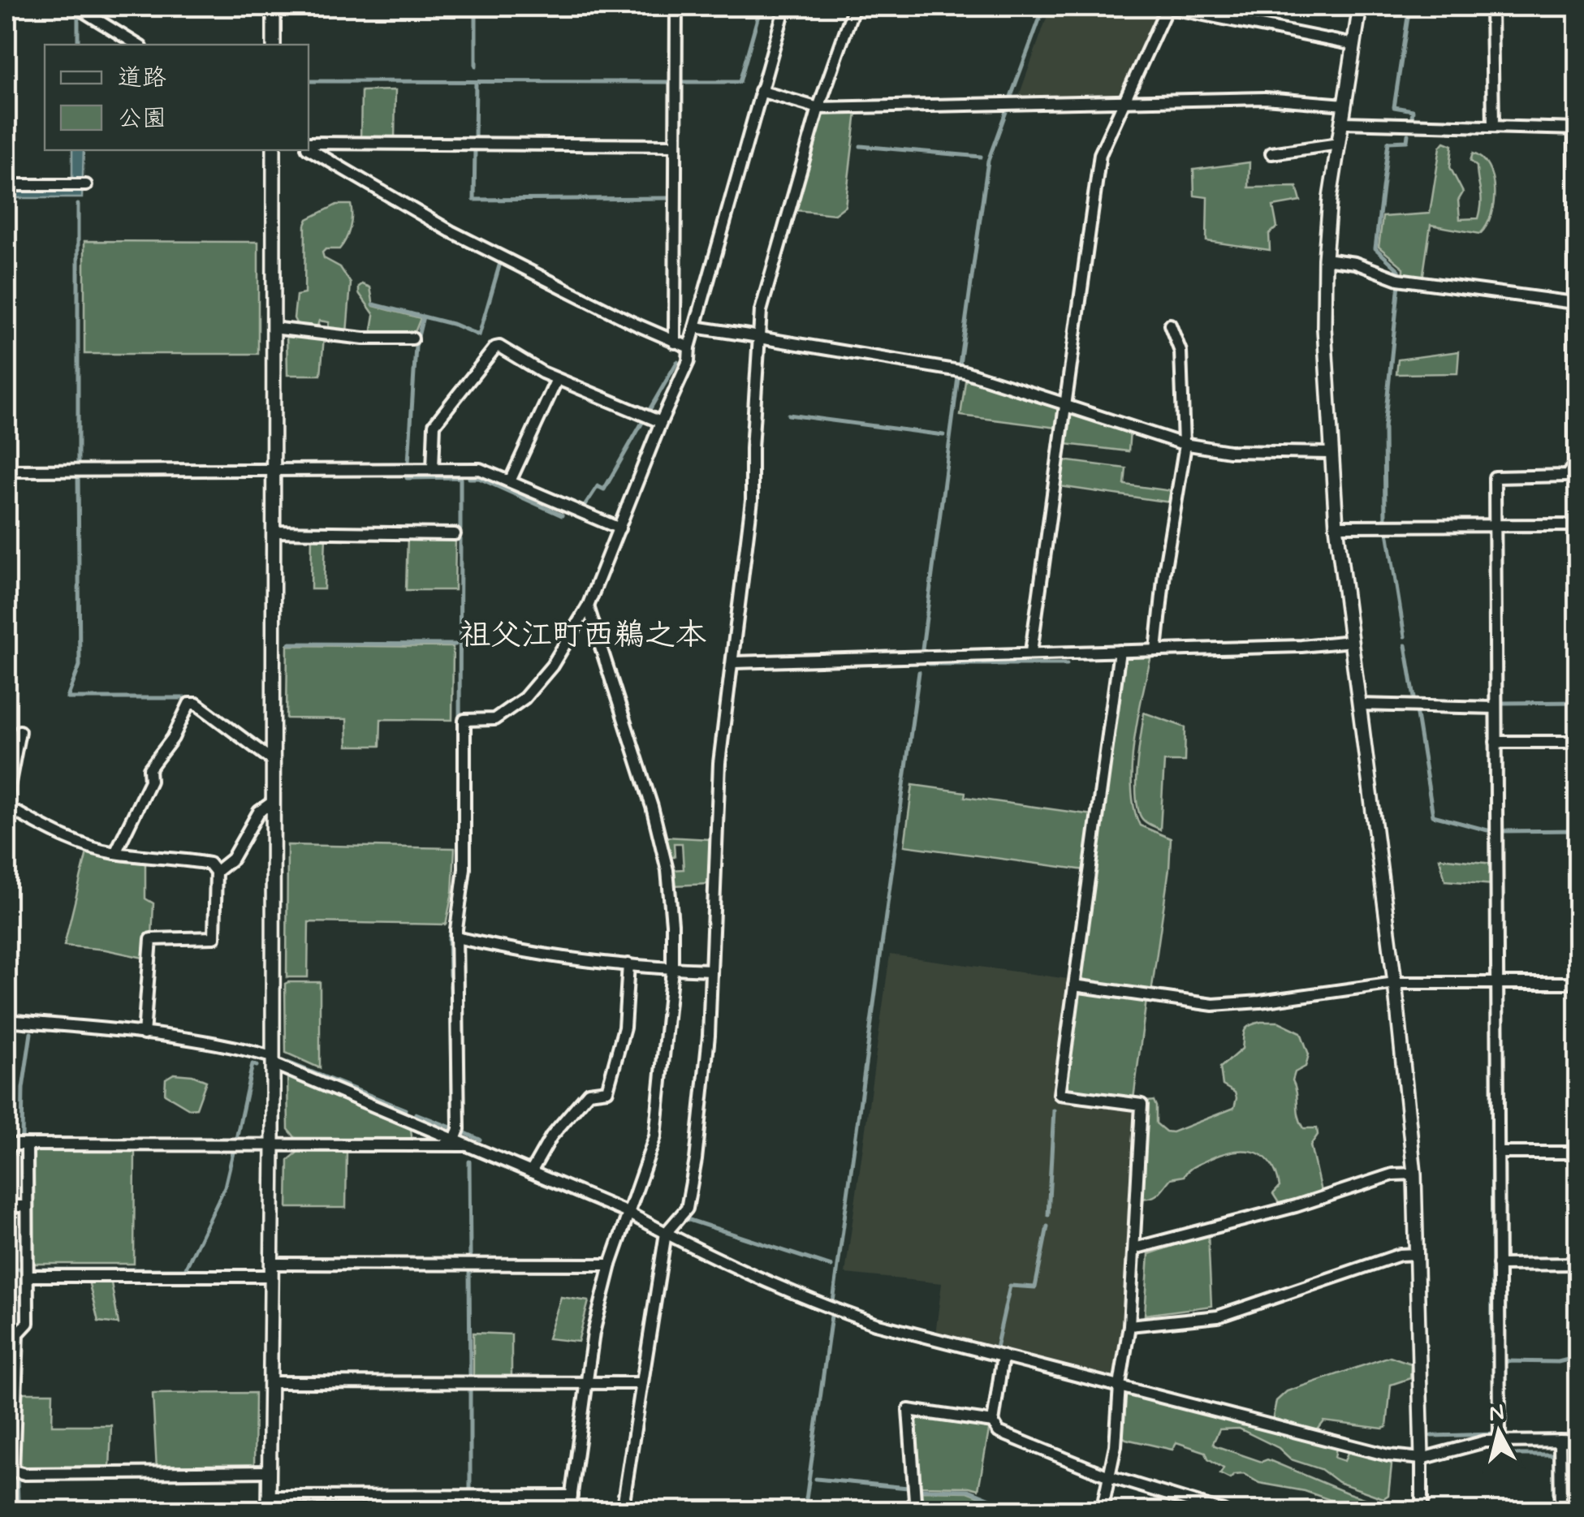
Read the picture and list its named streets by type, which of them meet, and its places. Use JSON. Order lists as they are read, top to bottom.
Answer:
{
  "districts": ["祖父江町西鵜之本"],
  "legend": ["道路", "公園"],
  "north": "top"
}
